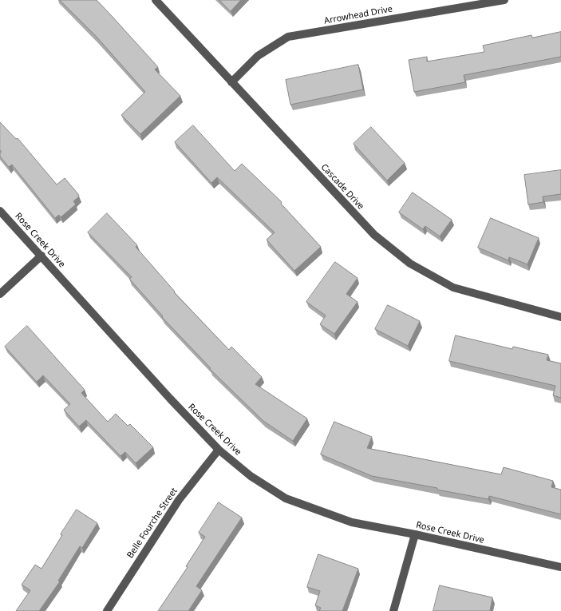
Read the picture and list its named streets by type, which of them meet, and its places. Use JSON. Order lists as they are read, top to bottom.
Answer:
{
  "streets": {
    "street": [
      "Arrowhead Drive",
      "Cascade Drive",
      "Rose Creek Drive",
      "Belle Fourche Street"
    ]
  },
  "crossings": [
    ["Arrowhead Drive", "Cascade Drive"],
    ["Rose Creek Drive", "Belle Fourche Street"]
  ]
}
